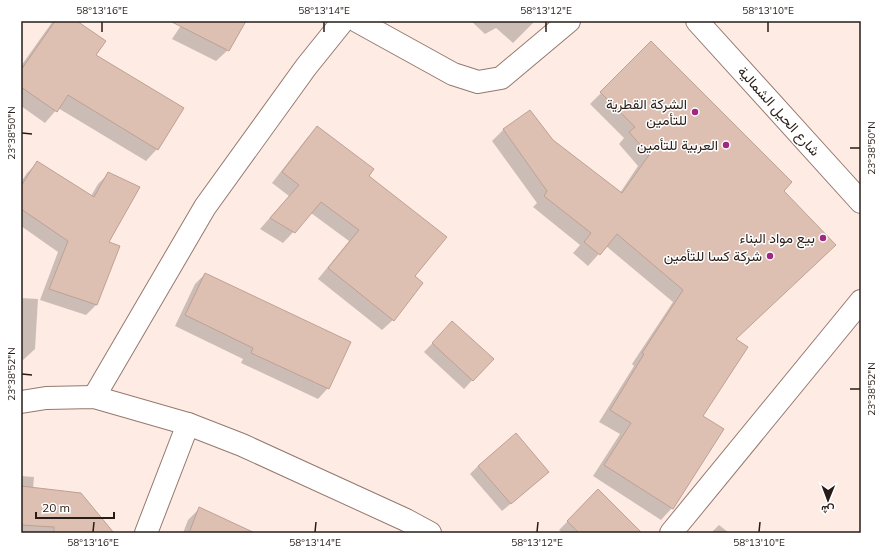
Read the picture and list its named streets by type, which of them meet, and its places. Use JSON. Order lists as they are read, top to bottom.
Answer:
{
  "streets": {
    "street": ["شارع الحيل الشمالية"]
  },
  "places": [
    "الشركة القطرية للتأمين",
    "العربية للتأمين",
    "بيع مواد البناء",
    "شركة كسا للتأمين"
  ],
  "scale_bar": "20 m",
  "north": "bottom",
  "coordinates": [
    "58°13'16\"E",
    "58°13'14\"E",
    "58°13'12\"E",
    "58°13'10\"E",
    "23°38'50\"N",
    "23°38'52\"N"
  ]
}
